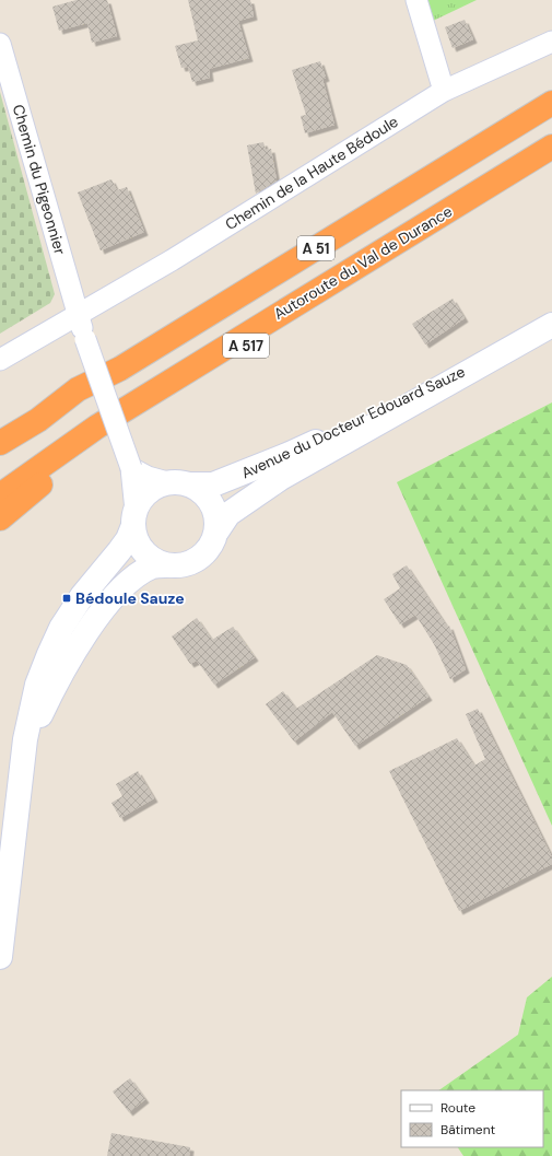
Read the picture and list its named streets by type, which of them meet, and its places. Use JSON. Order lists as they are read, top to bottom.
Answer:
{
  "streets": {
    "highway": ["A 51", "Autoroute du Val de Durance", "A 517"],
    "street": ["Chemin de la Haute Bédoule", "Chemin du Pigeonnier", "Avenue du Docteur Edouard Sauze"]
  },
  "crossings": [
    ["Chemin de la Haute Bédoule", "Chemin du Pigeonnier"],
    ["Chemin du Pigeonnier", "Avenue du Docteur Edouard Sauze"],
    ["Autoroute du Val de Durance", "A 517"]
  ],
  "places": {
    "transit": ["Bédoule Sauze"]
  },
  "legend": ["Route", "Bâtiment"]
}
